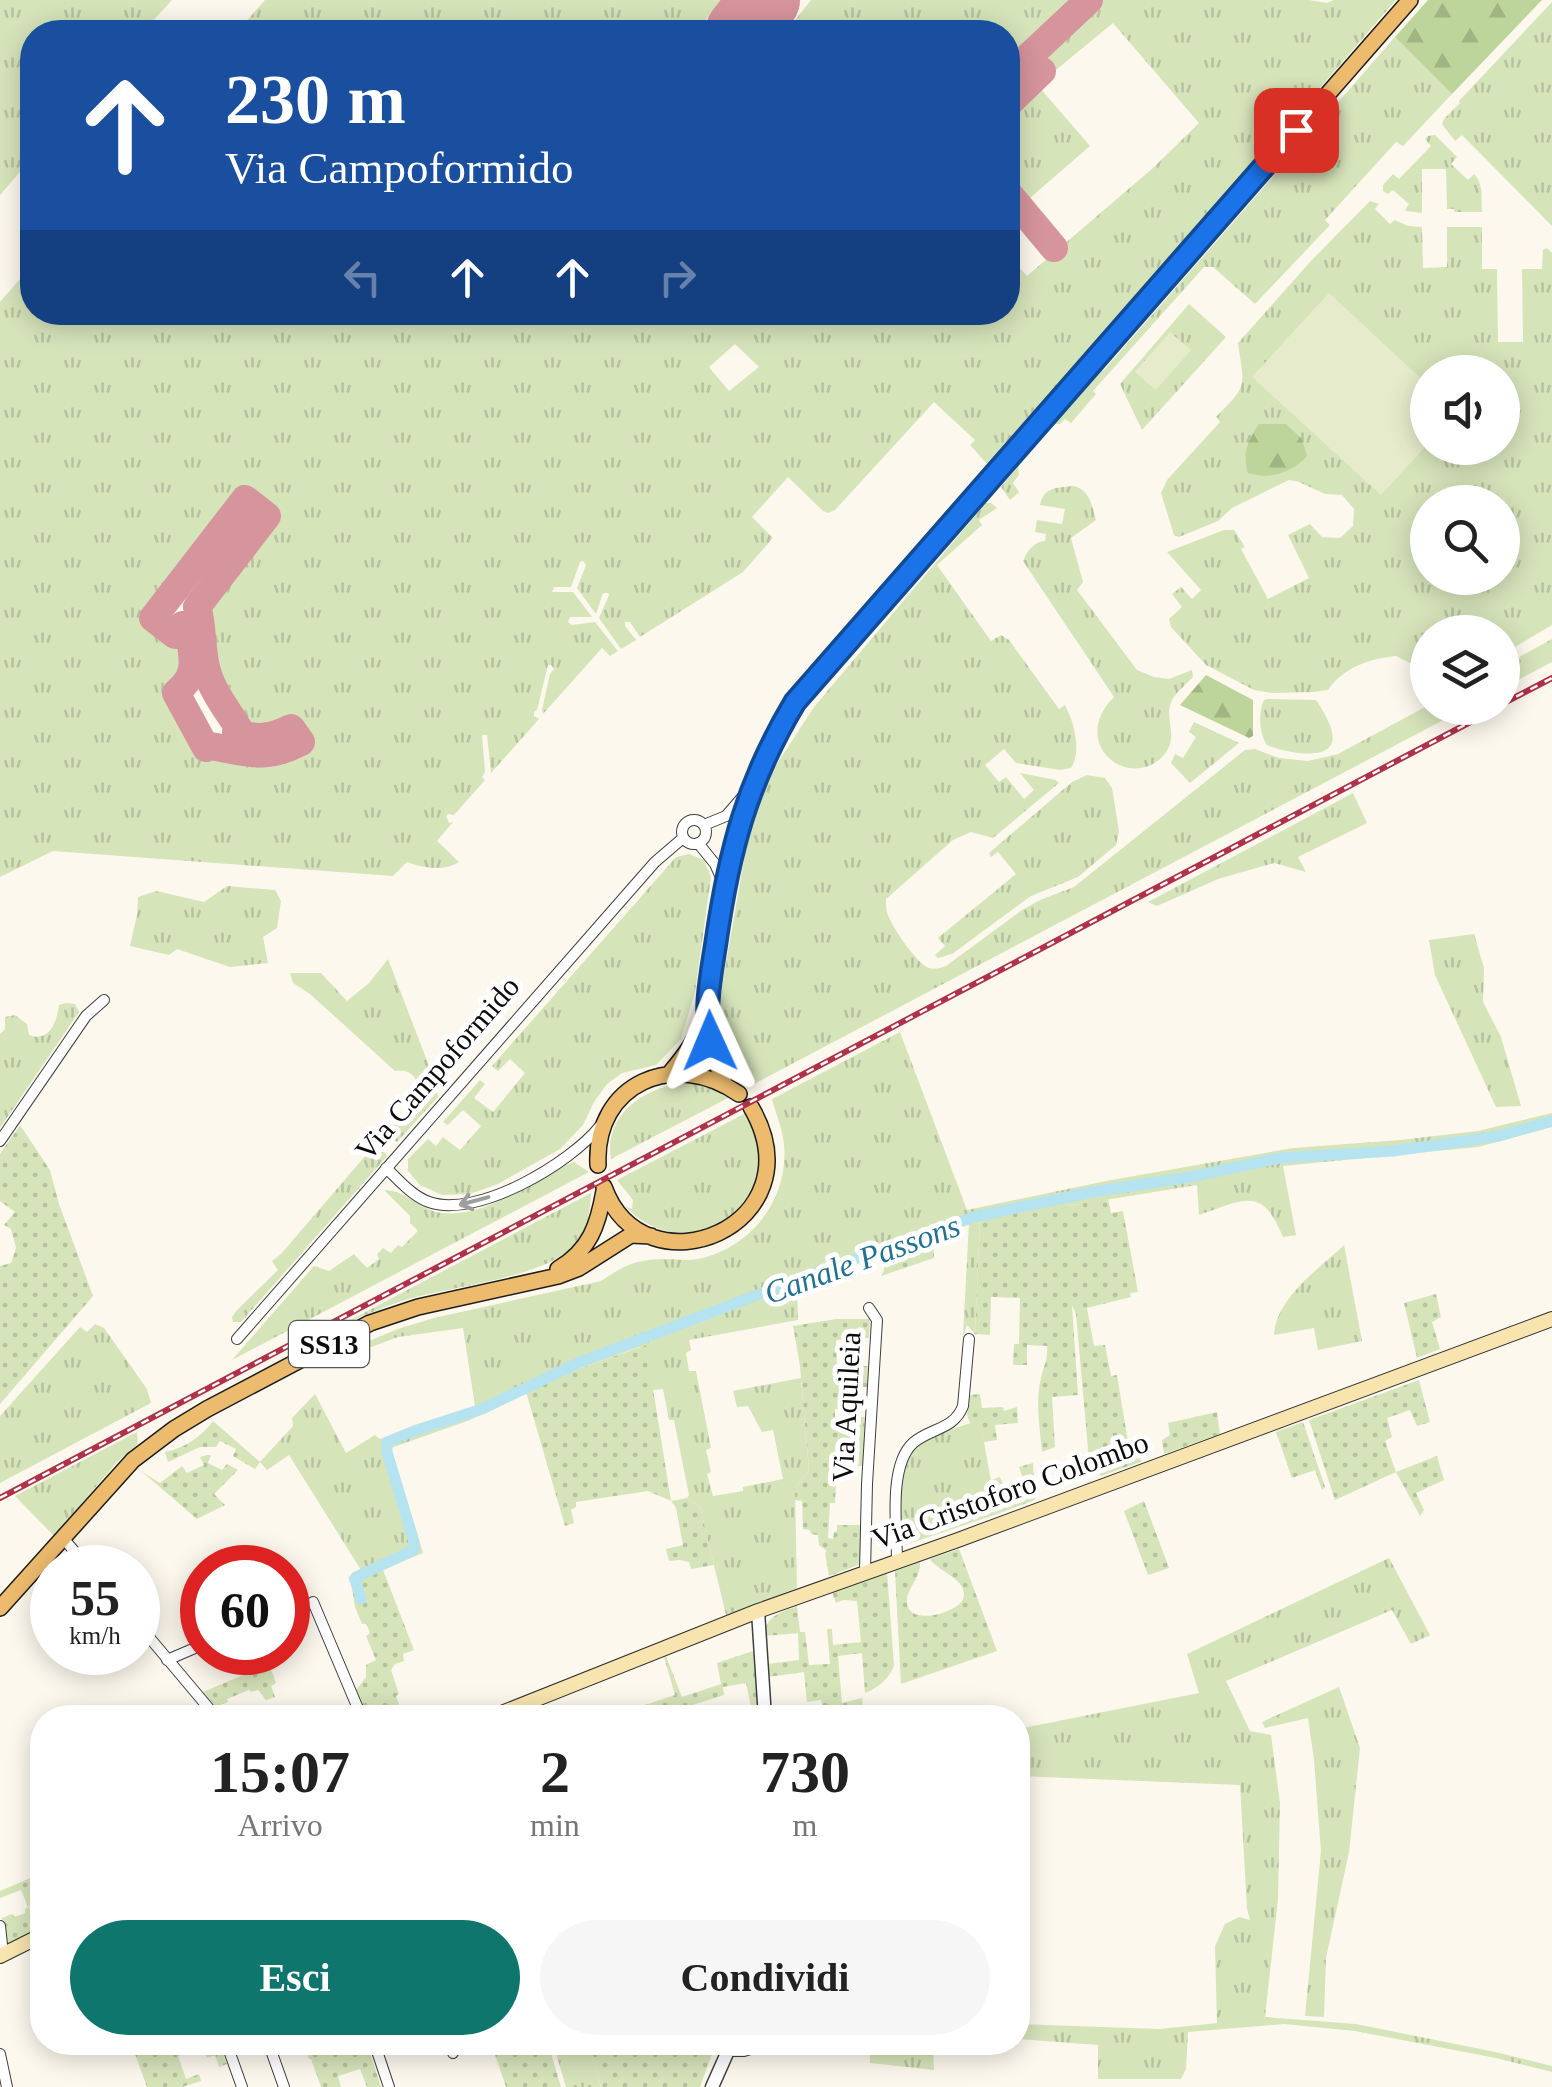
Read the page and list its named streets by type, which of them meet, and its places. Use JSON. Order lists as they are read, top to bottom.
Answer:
{
  "streets": {
    "main road": ["SS13", "Via Cristoforo Colombo"],
    "street": ["Via Campoformido", "Via Aquileia"]
  },
  "crossings": [
    ["Via Aquileia", "Via Cristoforo Colombo"]
  ],
  "water": ["Canale Passons"],
  "page": {
    "turn": ["230 m", "Via Campoformido"],
    "speed": "55 km/h",
    "limit": "60",
    "eta": [
      "15:07",
      "Arrivo",
      "2",
      "min",
      "730",
      "m"
    ],
    "buttons": ["Esci", "Condividi"]
  }
}
